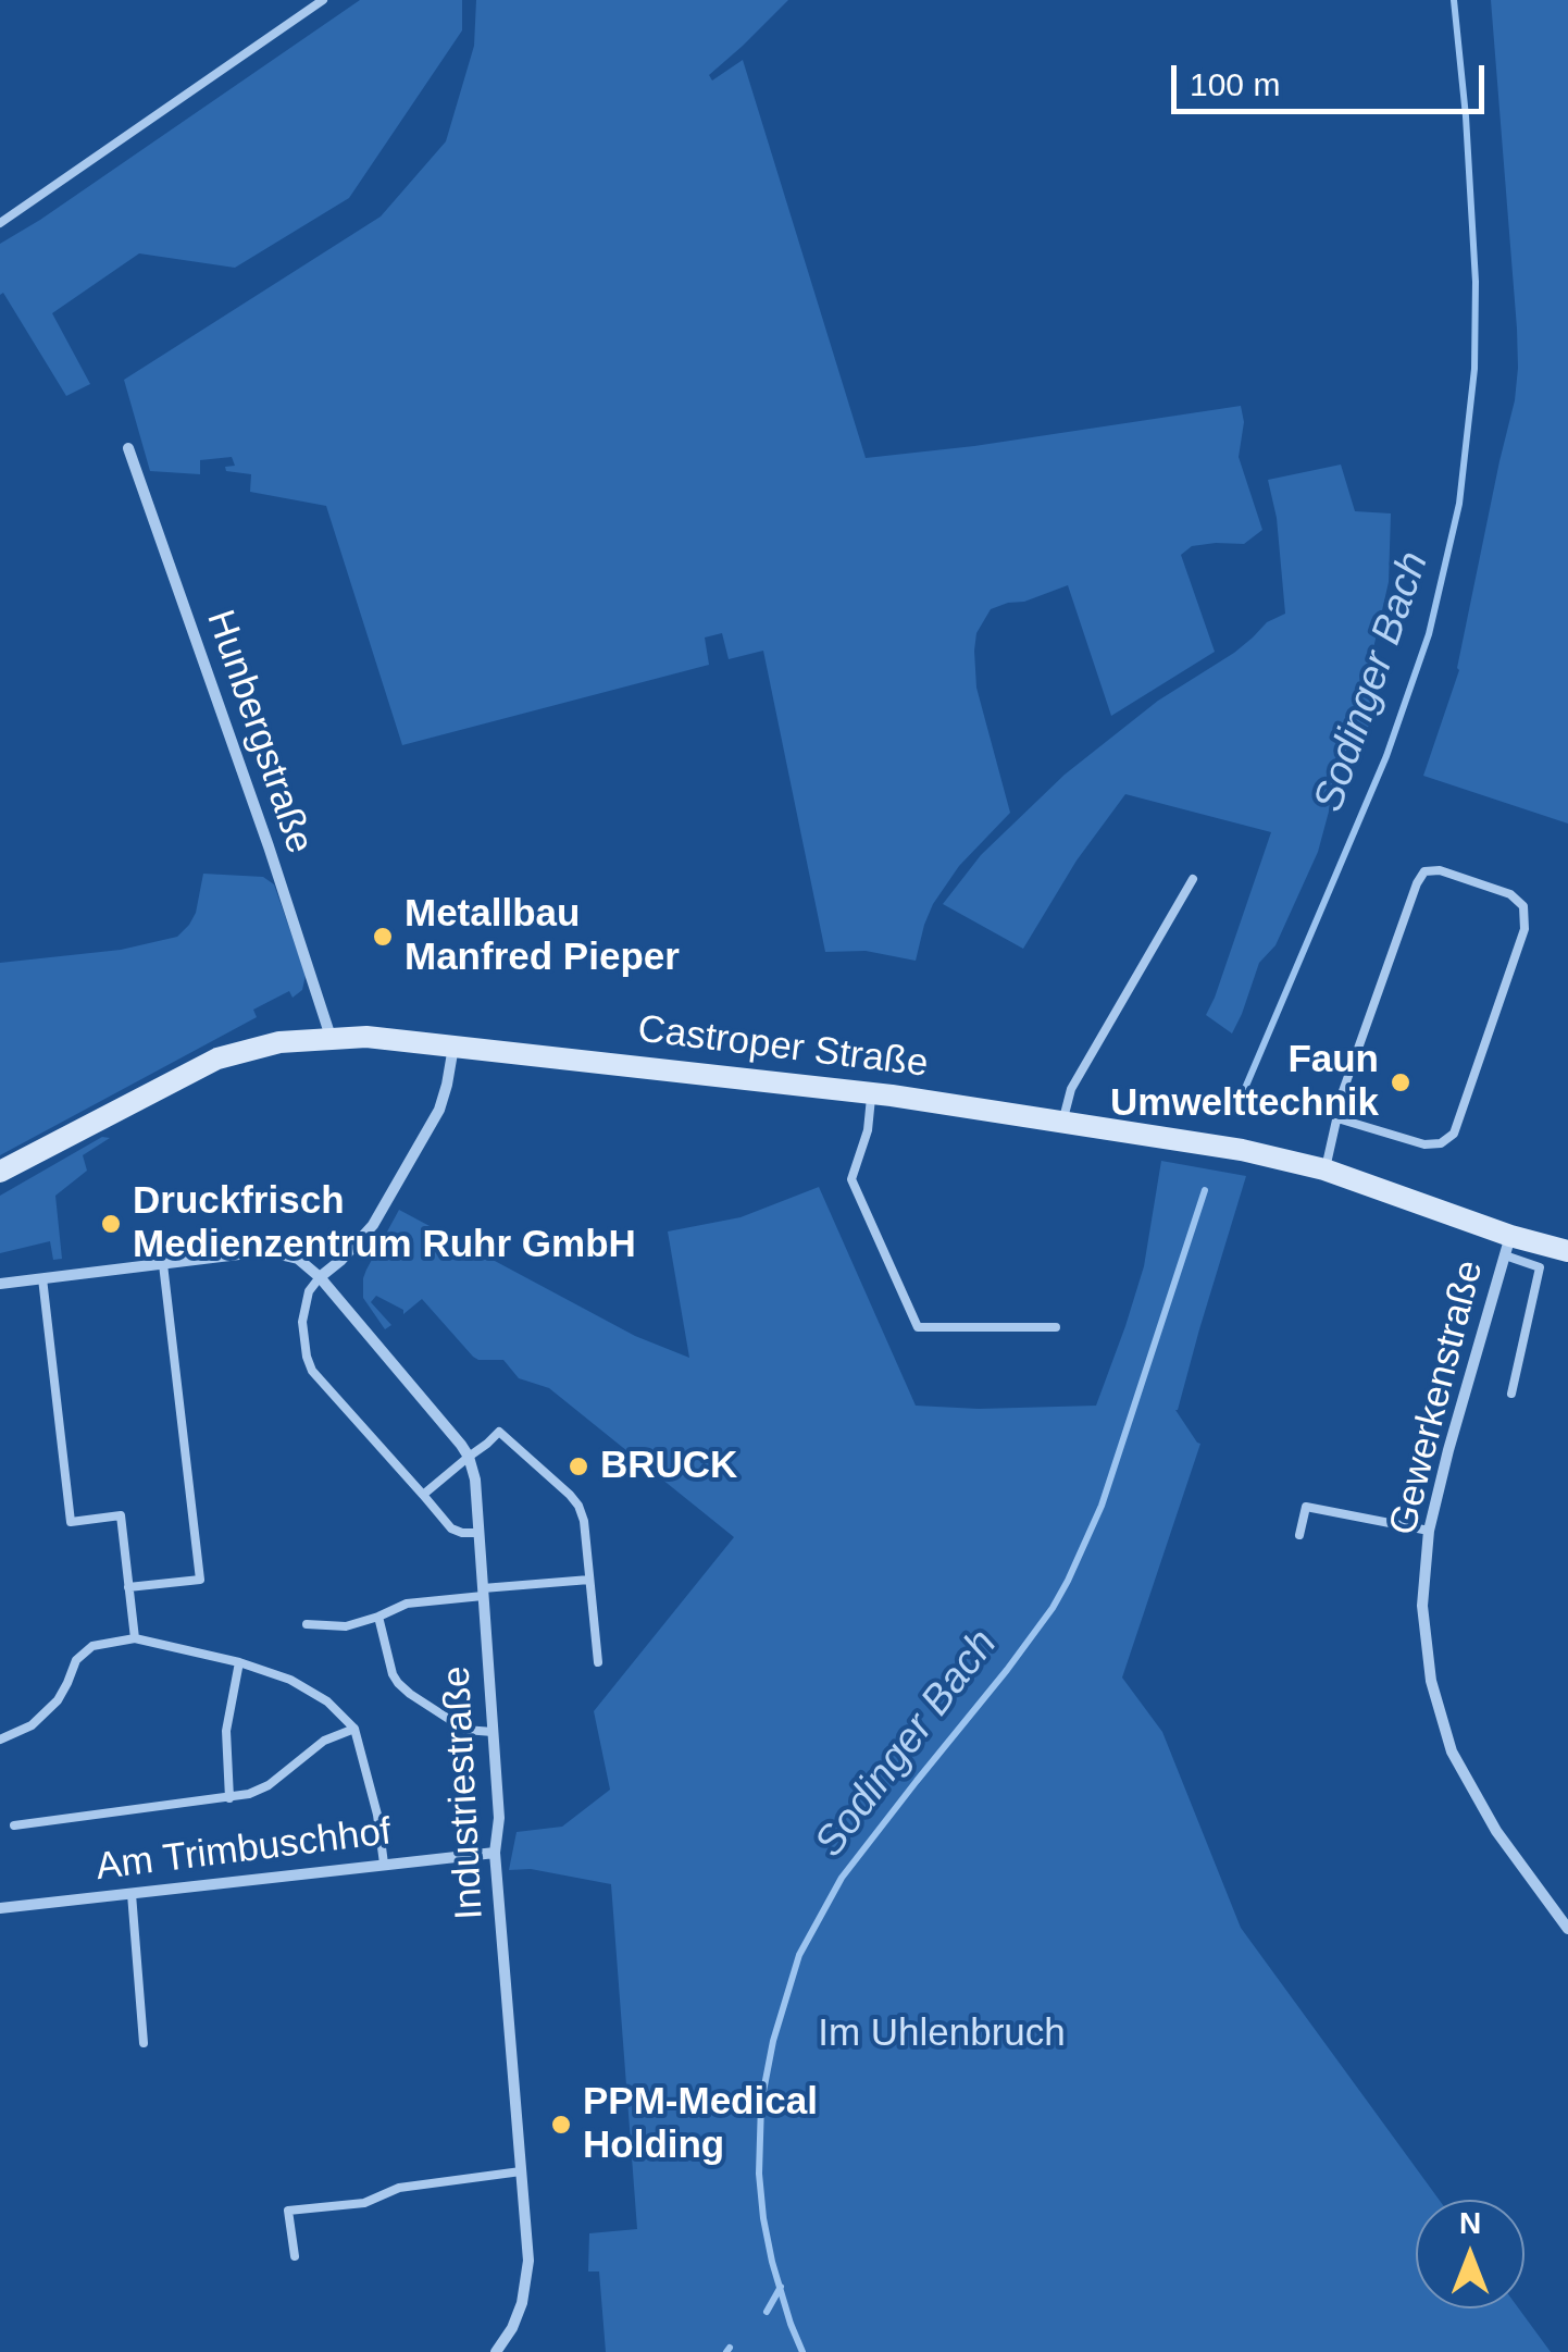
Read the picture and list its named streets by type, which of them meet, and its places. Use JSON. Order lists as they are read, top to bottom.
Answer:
{
  "streets": {
    "main road": ["Castroper Straße"],
    "street": [
      "Hunbergstraße",
      "Gewerkenstraße",
      "Industriestraße",
      "Am Trimbuschhof"
    ]
  },
  "crossings": [
    ["Hunbergstraße", "Castroper Straße"],
    ["Castroper Straße", "Gewerkenstraße"],
    ["Industriestraße", "Am Trimbuschhof"]
  ],
  "water": ["Sodinger Bach"],
  "parks": ["Im Uhlenbruch"],
  "places": [
    "Metallbau Manfred Pieper",
    "Faun Umwelttechnik",
    "Druckfrisch Medienzentrum Ruhr GmbH",
    "BRUCK",
    "PPM-Medical Holding"
  ],
  "scale_bar": "100 m",
  "north": "top"
}
